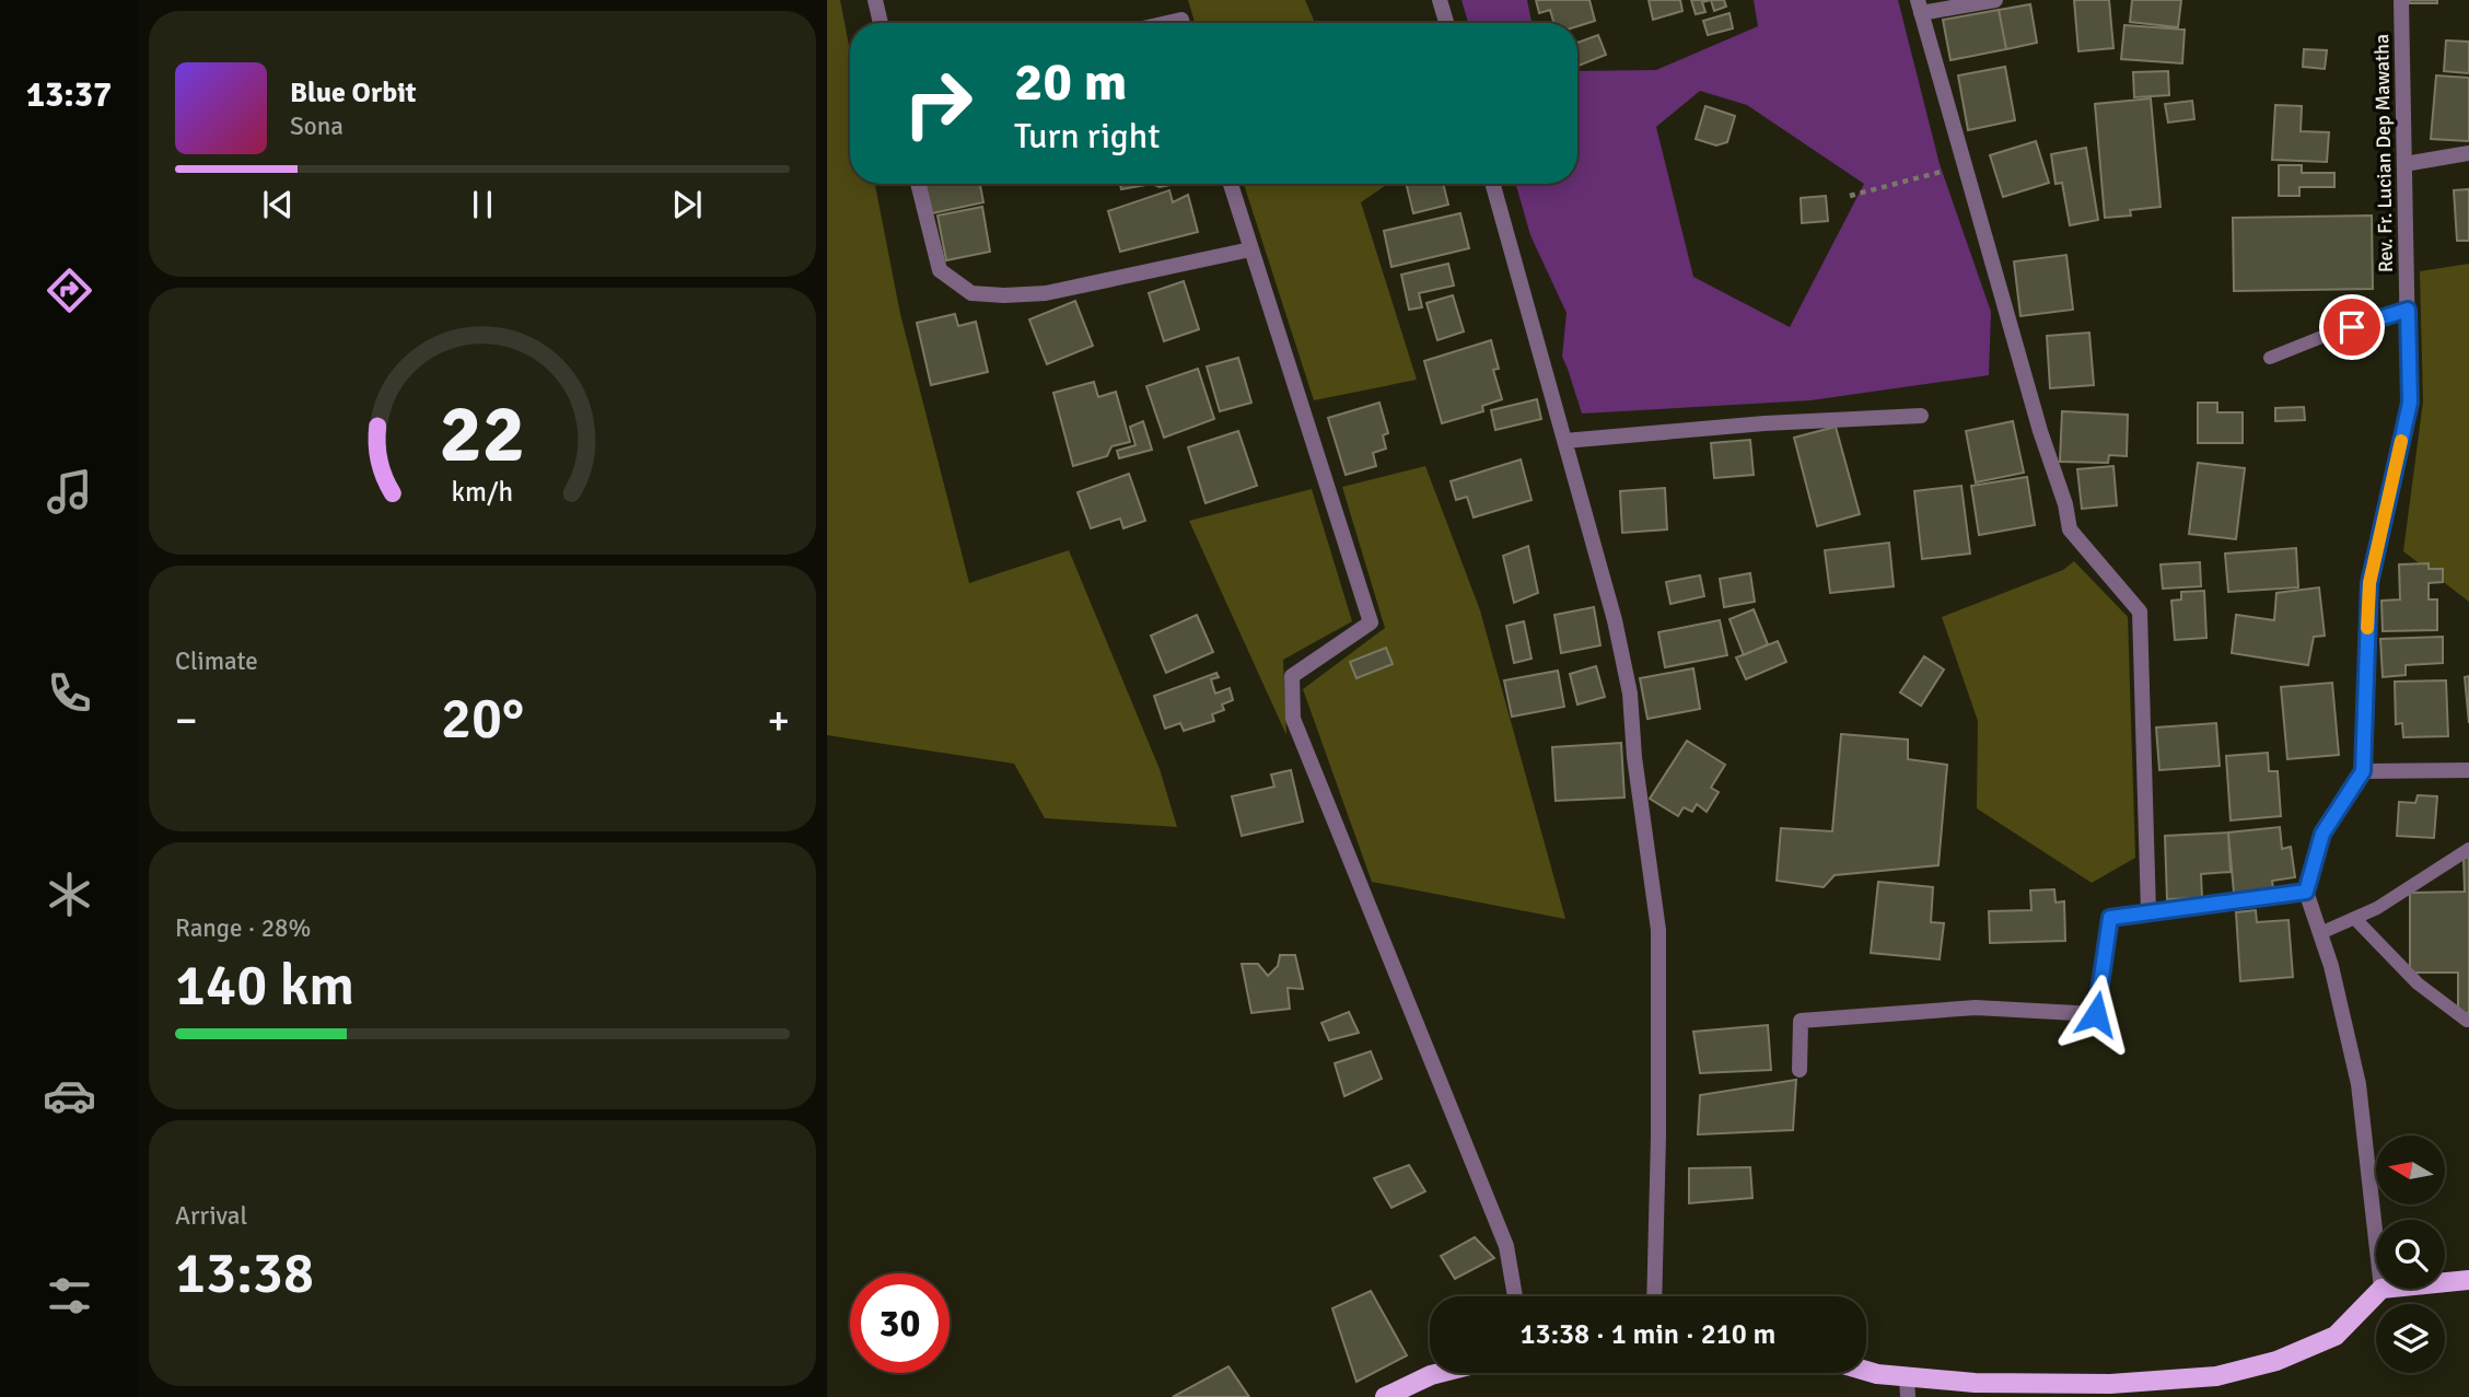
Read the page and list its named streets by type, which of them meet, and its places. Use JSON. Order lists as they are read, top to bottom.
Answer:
{
  "streets": {
    "street": ["Rev. Fr. Lucian Dep Mawatha"]
  },
  "north": "left",
  "page": {
    "tabs": "13:37",
    "turn": ["20 m", "Turn right"],
    "song": ["Blue Orbit", "Sona"],
    "tile": [
      "Climate",
      ["Range · 28%", "140 km"],
      ["Arrival", "13:38"]
    ],
    "heat": ["−", "20°", "+"],
    "limit": "30",
    "trip": "13:38 · 1 min · 210 m",
    "gauge": ["22", "km/h"]
  }
}
